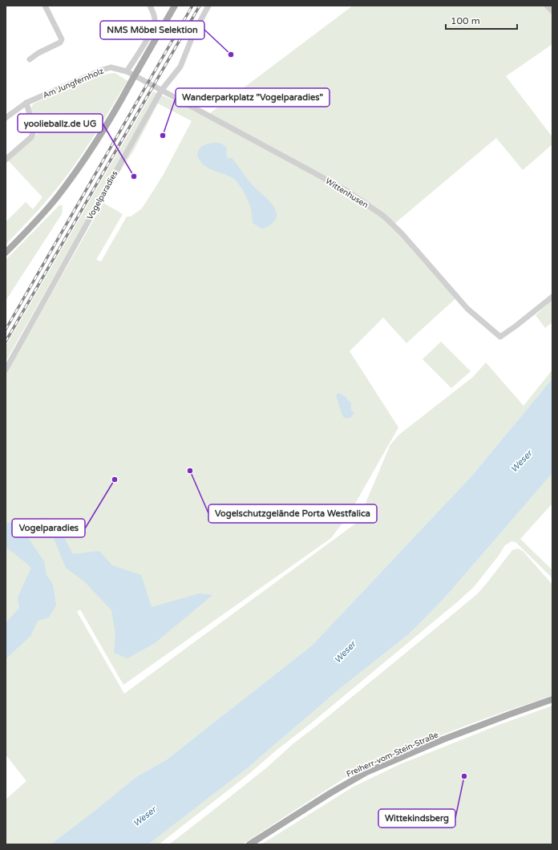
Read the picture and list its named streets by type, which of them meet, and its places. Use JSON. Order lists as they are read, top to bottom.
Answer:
{
  "streets": {
    "main road": ["Freiherr-vom-Stein-Straße"],
    "street": ["Am Jungfernholz", "Wittenhusen", "Vogelparadies"]
  },
  "crossings": [
    ["Am Jungfernholz", "Wittenhusen"],
    ["Am Jungfernholz", "Vogelparadies"],
    ["Wittenhusen", "Vogelparadies"]
  ],
  "water": ["Weser"],
  "places": [
    "NMS Möbel Selektion",
    "Wanderparkplatz \"Vogelparadies\"",
    "yoolieballz.de UG",
    "Vogelschutzgelände Porta Westfalica",
    "Vogelparadies",
    "Wittekindsberg"
  ],
  "scale_bar": "100 m"
}
